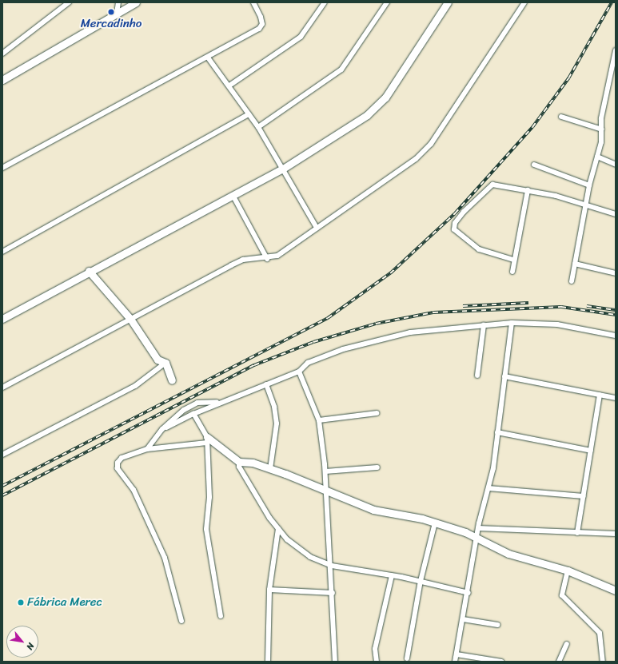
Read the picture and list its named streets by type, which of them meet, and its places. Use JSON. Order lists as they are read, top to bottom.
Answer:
{
  "places": ["Mercadinho", "Fábrica Merec"],
  "north": "bottom right"
}
